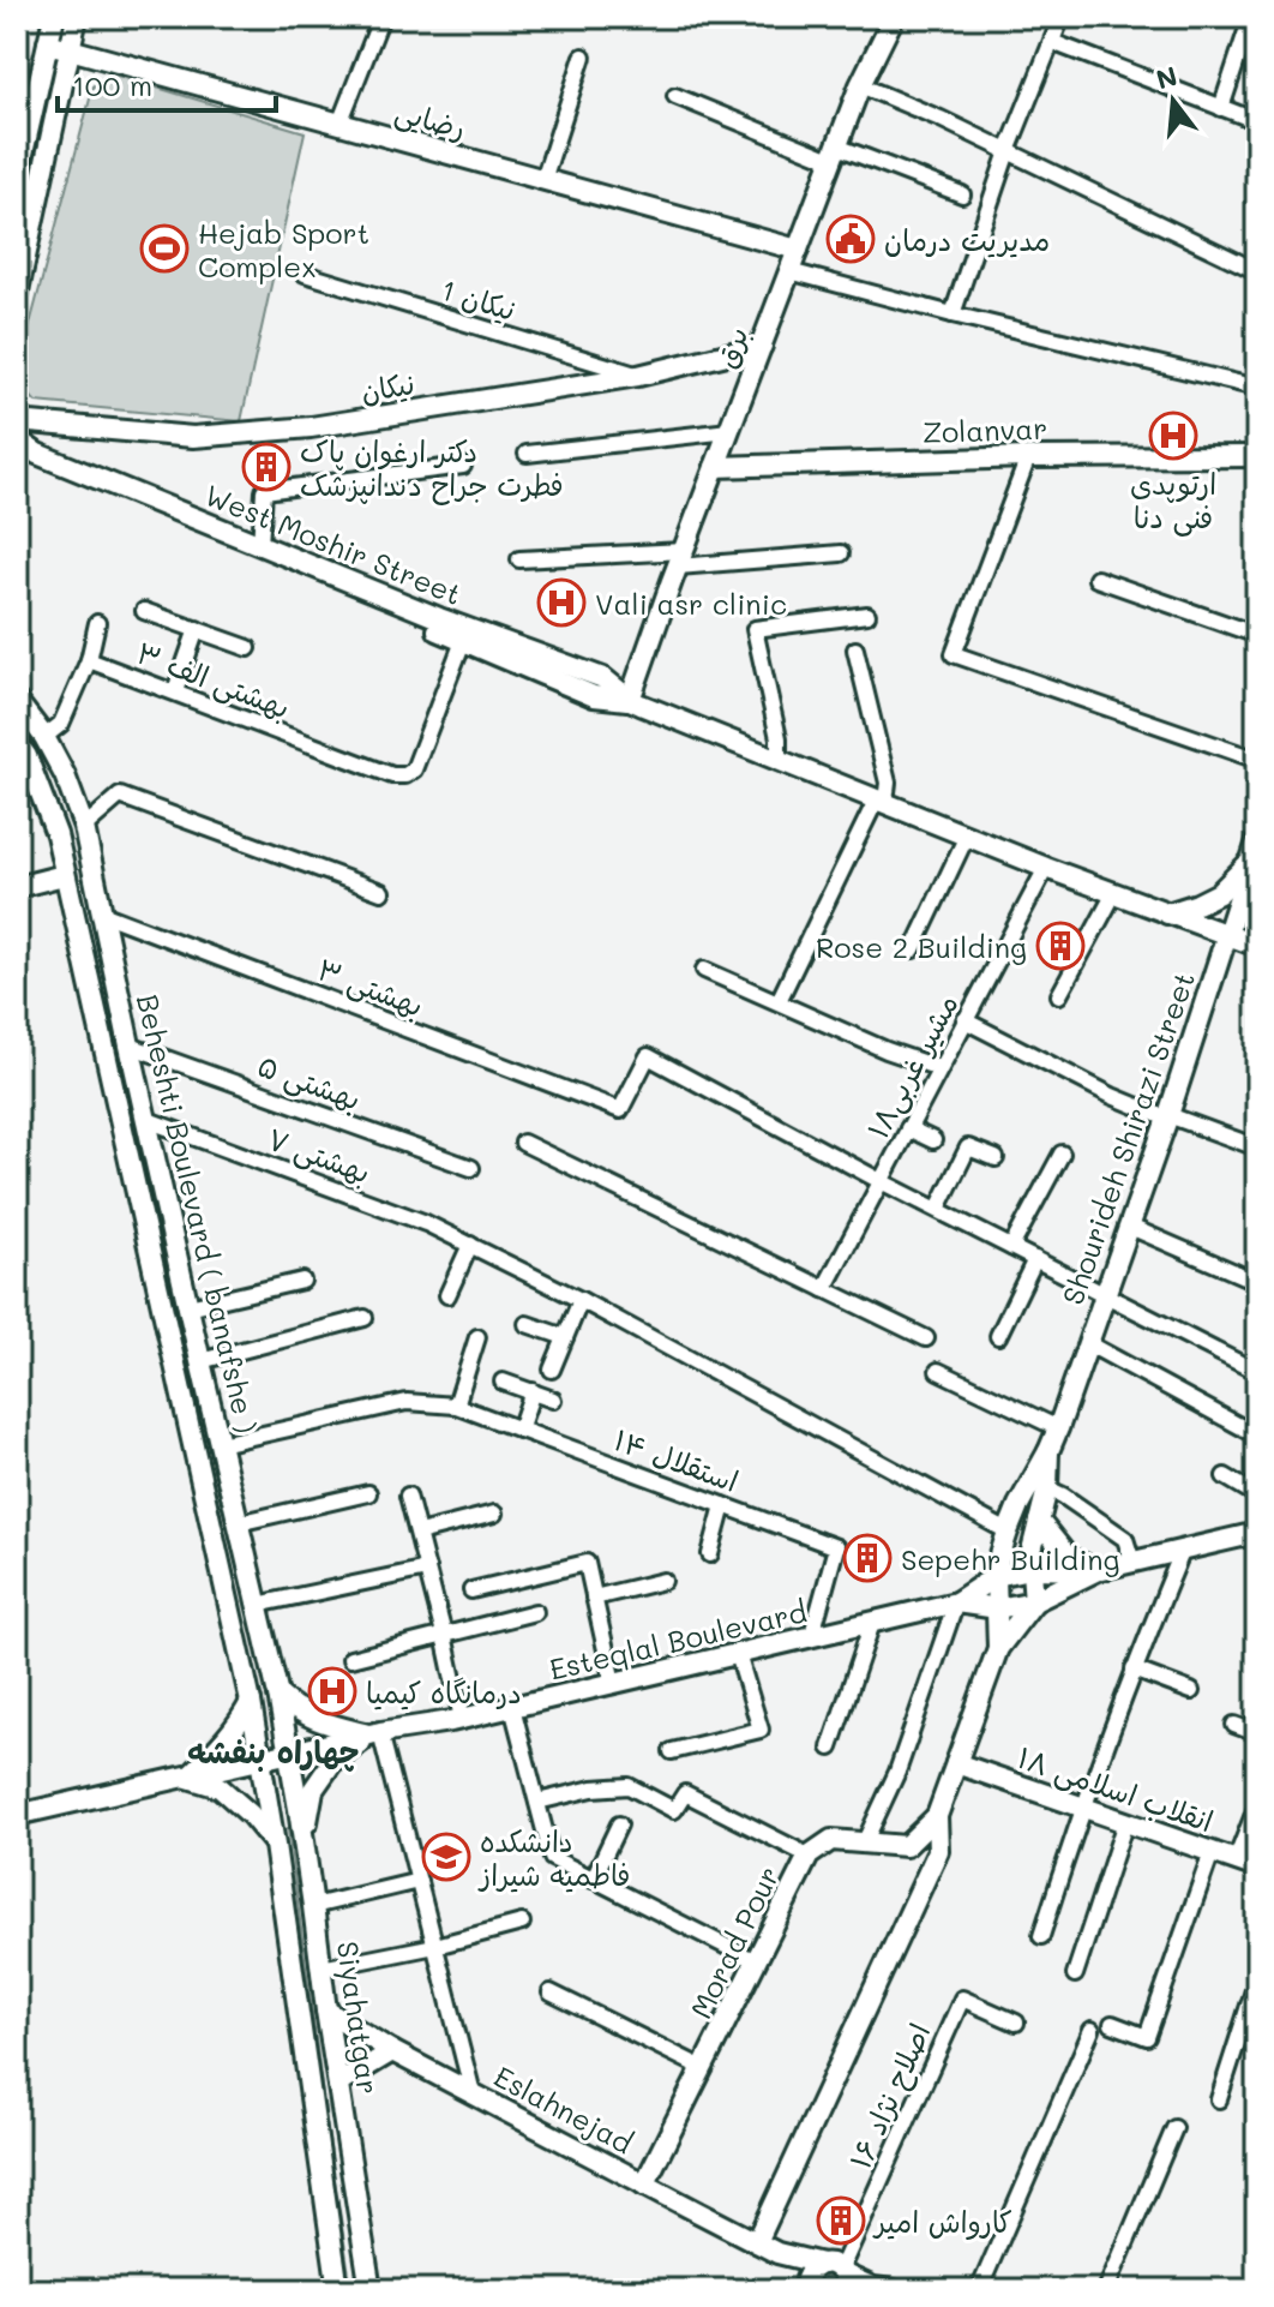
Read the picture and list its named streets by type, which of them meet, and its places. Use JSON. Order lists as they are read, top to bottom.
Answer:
{
  "streets": {
    "main road": [
      "رضایی",
      "برق",
      "نیکان",
      "Zolanvar",
      "West Moshir Street",
      "Shourideh Shirazi Street",
      "Beheshti Boulevard ( banafshe )",
      "Esteqlal Boulevard",
      "۱۸ انقلاب اسلامی",
      "Morad Pour",
      "Siyahatgar",
      "Eslahnejad"
    ],
    "street": [
      "نیکان 1",
      "بهشتی الف ۳",
      "بهشتی ۳",
      "مشیر غربی۱۸",
      "بهشتی ۵",
      "بهشتی ۷",
      "استقلال ۱۴",
      "۱۶ اصلاح نژاد"
    ]
  },
  "crossings": [
    ["رضایی", "برق"],
    ["نیکان 1", "نیکان"],
    ["برق", "نیکان"],
    ["برق", "Zolanvar"],
    ["برق", "West Moshir Street"],
    ["West Moshir Street", "بهشتی الف ۳"],
    ["West Moshir Street", "مشیر غربی۱۸"],
    ["West Moshir Street", "Shourideh Shirazi Street"],
    ["بهشتی ۳", "مشیر غربی۱۸"],
    ["بهشتی ۳", "Beheshti Boulevard ( banafshe )"],
    ["بهشتی ۵", "Beheshti Boulevard ( banafshe )"],
    ["Shourideh Shirazi Street", "بهشتی ۷"],
    ["Shourideh Shirazi Street", "Esteqlal Boulevard"],
    ["بهشتی ۷", "Beheshti Boulevard ( banafshe )"],
    ["Beheshti Boulevard ( banafshe )", "استقلال ۱۴"],
    ["Beheshti Boulevard ( banafshe )", "Esteqlal Boulevard"],
    ["Beheshti Boulevard ( banafshe )", "Siyahatgar"],
    ["استقلال ۱۴", "Esteqlal Boulevard"],
    ["Esteqlal Boulevard", "Siyahatgar"],
    ["Morad Pour", "Eslahnejad"],
    ["Siyahatgar", "Eslahnejad"]
  ],
  "districts": ["چهاراه بنفشه"],
  "places": {
    "public building": ["مدیریت درمان"],
    "sports": ["Hejab Sport Complex"],
    "hospital": ["ارتوپدی فنی دنا", "Vali asr clinic", "درمانگاه کیمیا"],
    "building": [
      "دکتر ارغوان پاک فطرت جراح دندانپزشک",
      "Rose 2 Building",
      "Sepehr Building",
      "کارواش امیر"
    ],
    "school or university": ["دانشکده فاطمیه شیراز"]
  },
  "scale_bar": "100 m",
  "north": "top"
}
